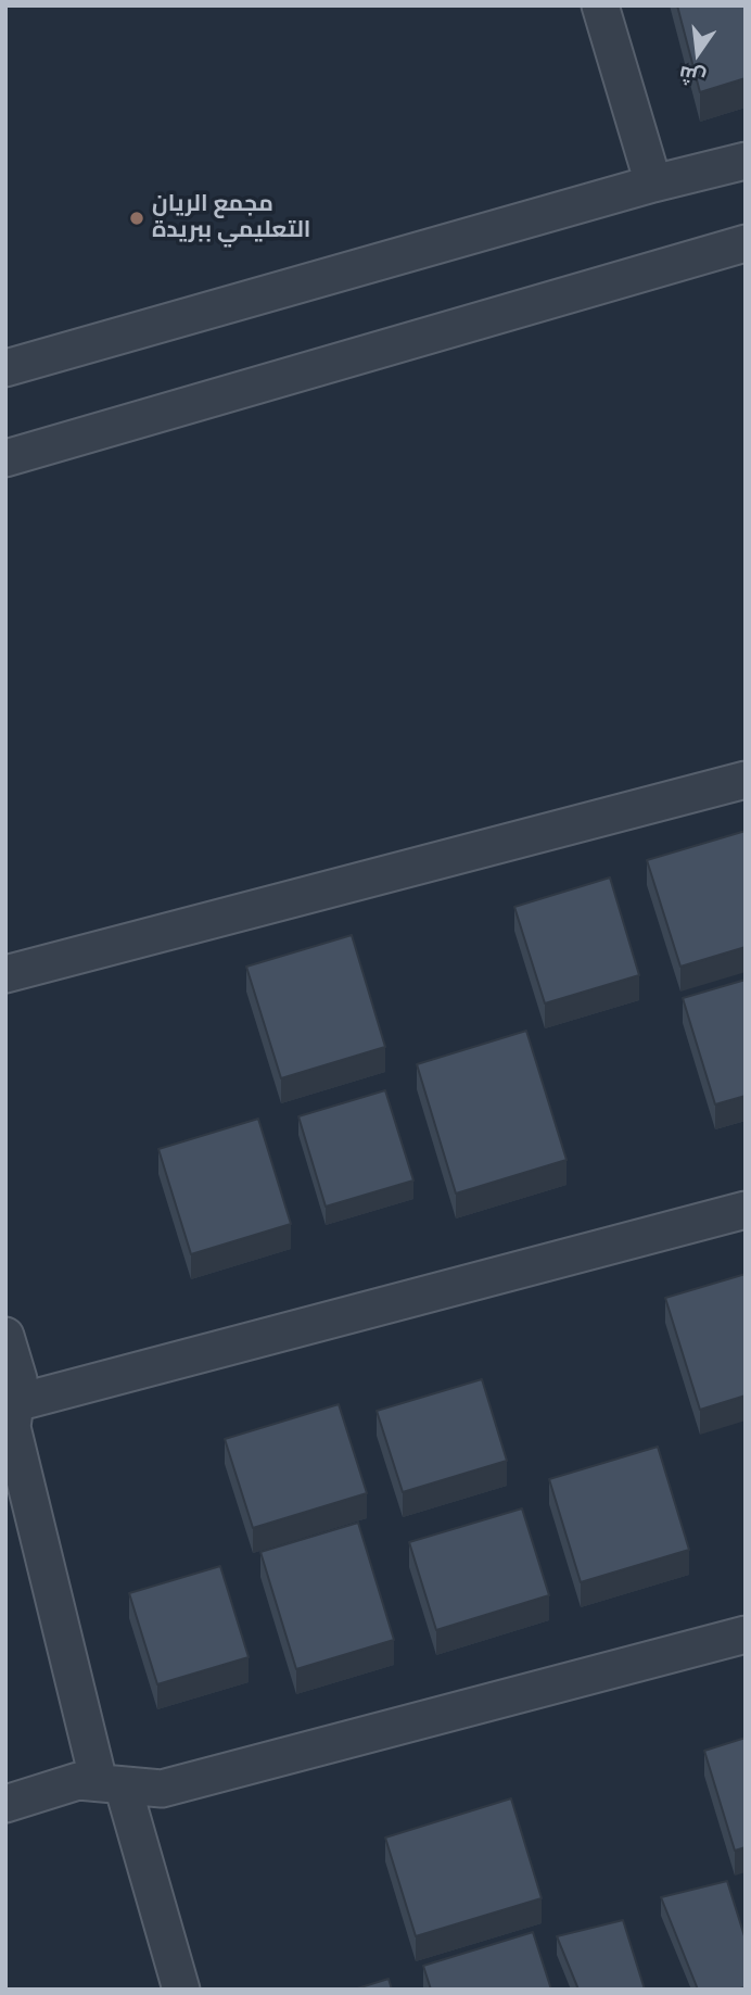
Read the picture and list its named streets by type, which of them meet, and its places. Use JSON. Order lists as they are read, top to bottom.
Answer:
{
  "places": ["مجمع الريان التعليمي ببريدة"],
  "north": "bottom"
}
